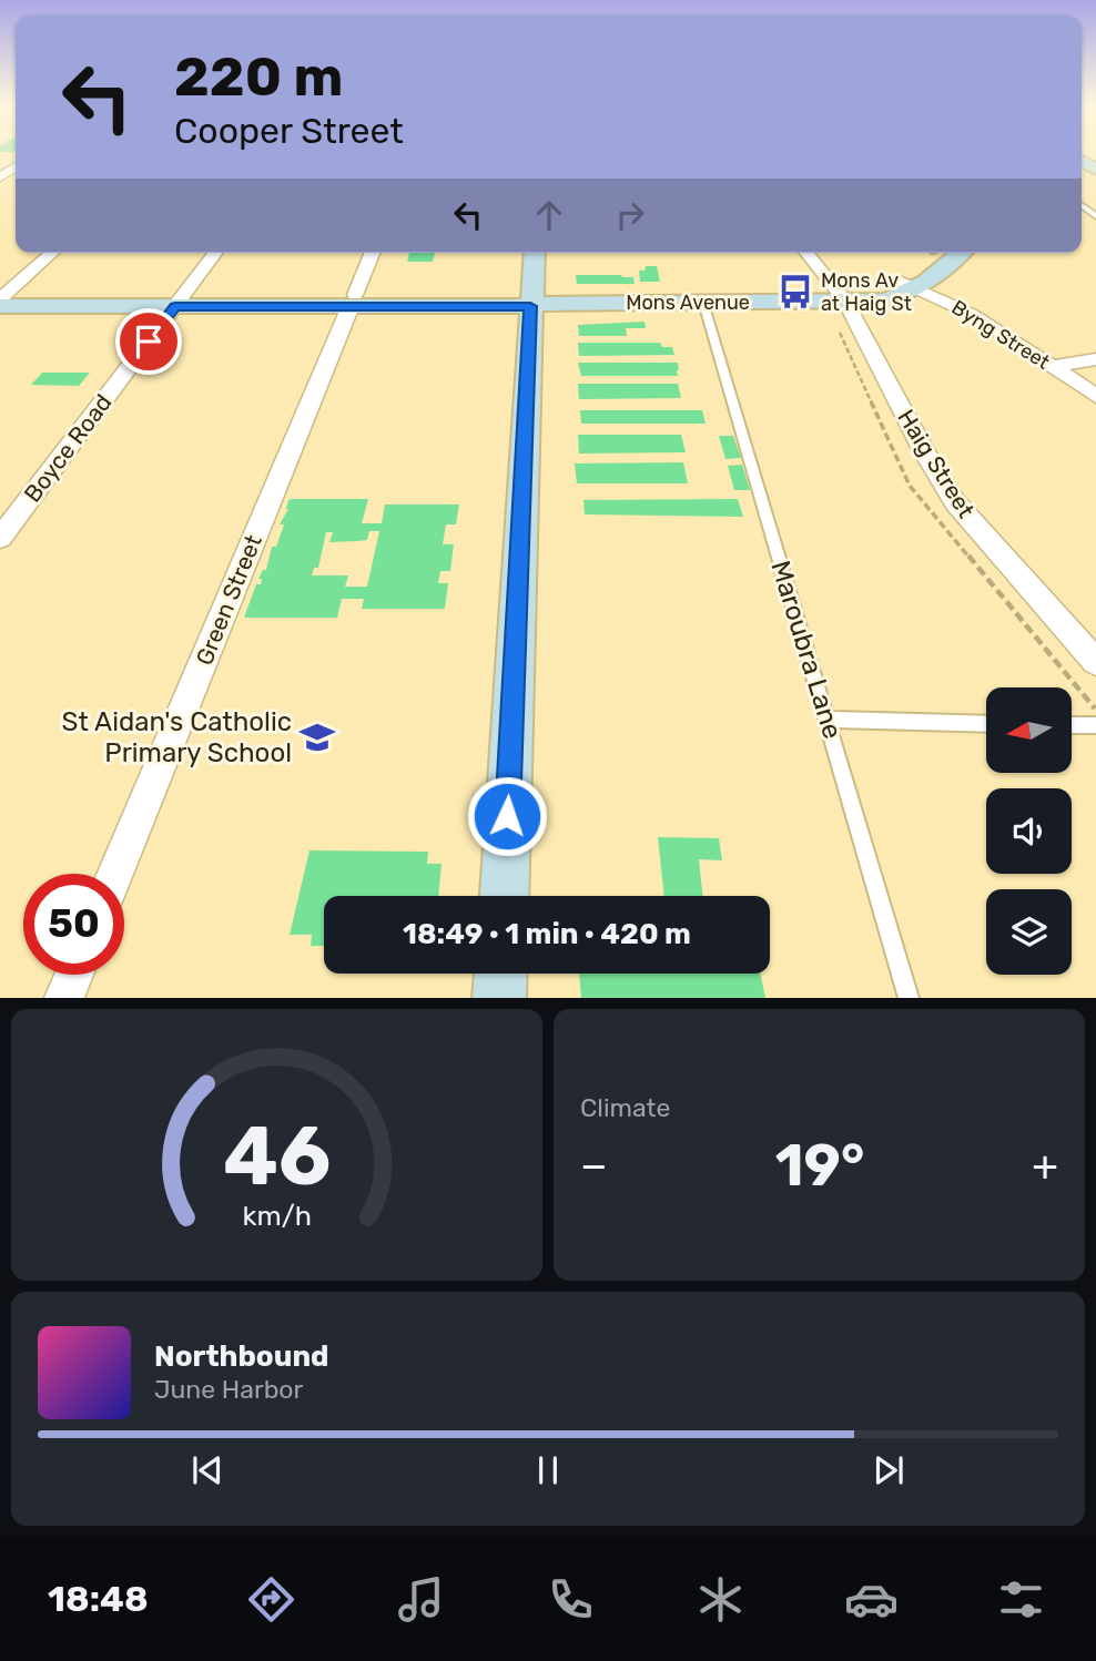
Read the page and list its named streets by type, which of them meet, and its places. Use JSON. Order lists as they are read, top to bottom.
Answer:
{
  "streets": {
    "street": [
      "Mons Avenue",
      "Byng Street",
      "Boyce Road",
      "Haig Street",
      "Green Street"
    ],
    "lane": ["Maroubra Lane"]
  },
  "crossings": [
    ["Mons Avenue", "Byng Street"],
    ["Mons Avenue", "Boyce Road"],
    ["Mons Avenue", "Haig Street"],
    ["Mons Avenue", "Green Street"],
    ["Mons Avenue", "Maroubra Lane"]
  ],
  "places": {
    "bus stop": ["Mons Av at Haig St"],
    "school or university": ["St Aidan's Catholic Primary School"]
  },
  "north": "left",
  "page": {
    "turn": ["220 m", "Cooper Street"],
    "limit": "50",
    "trip": "18:49 · 1 min · 420 m",
    "tile": "Climate",
    "heat": ["−", "19°", "+"],
    "song": ["Northbound", "June Harbor"],
    "tabs": "18:48",
    "gauge": ["46", "km/h"]
  }
}
